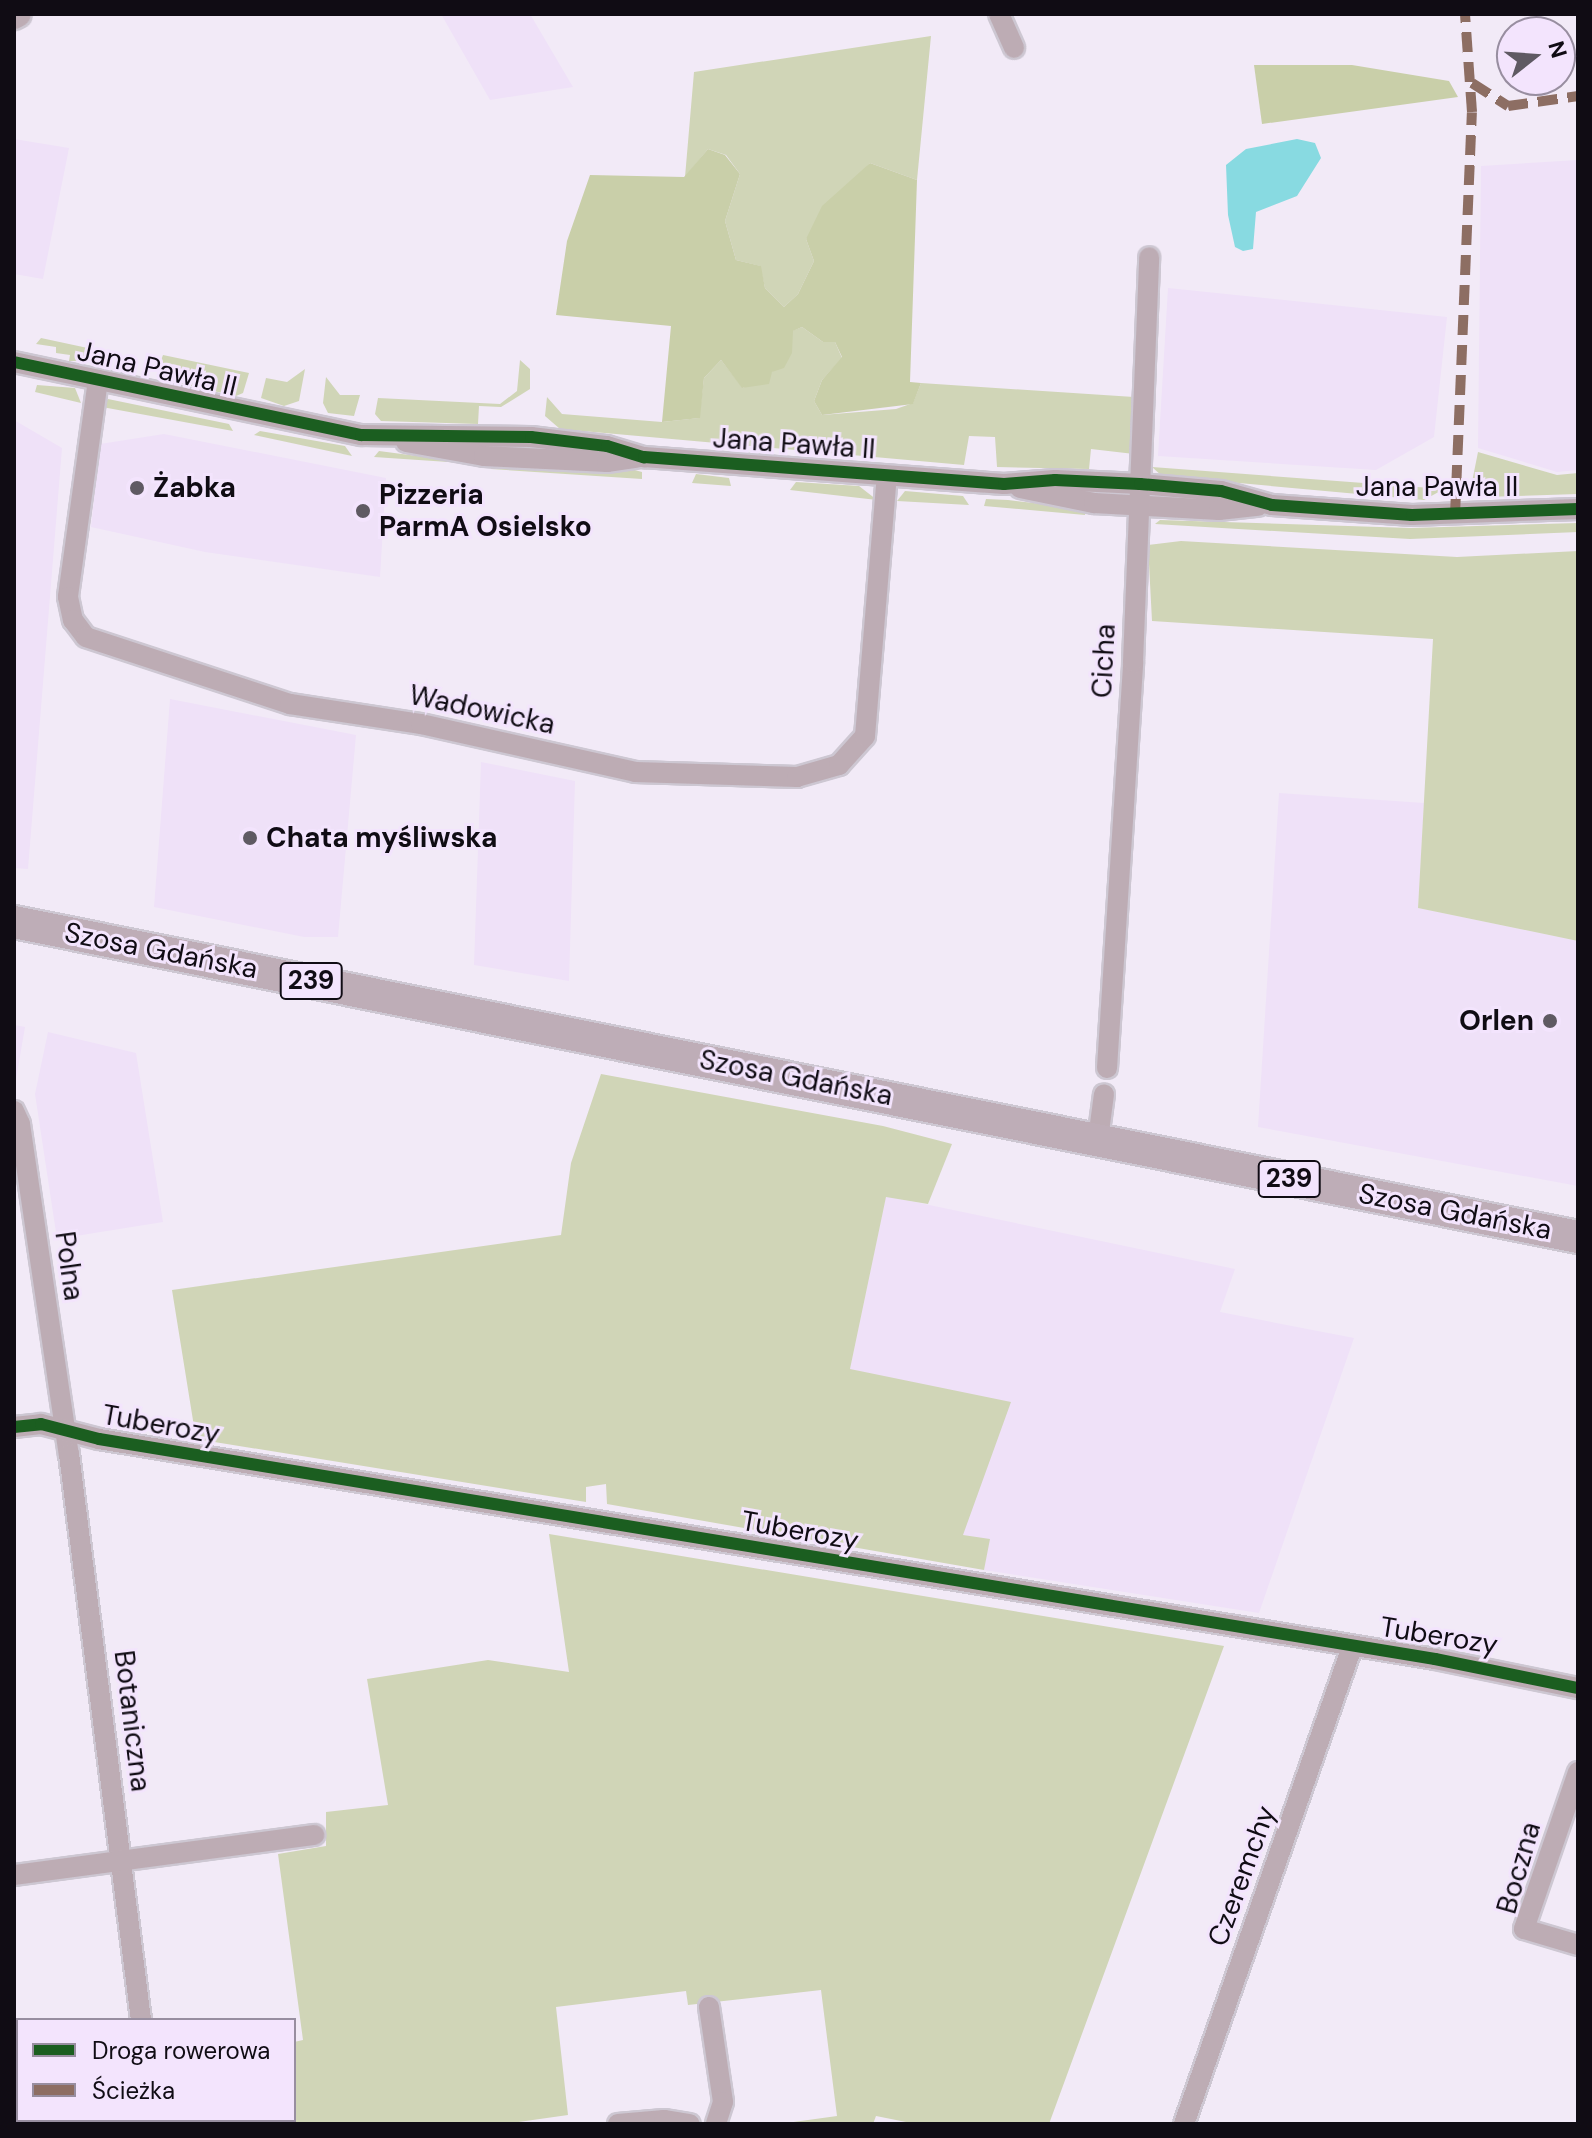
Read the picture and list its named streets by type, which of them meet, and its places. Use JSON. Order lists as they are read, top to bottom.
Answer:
{
  "streets": {
    "main road": ["Szosa Gdańska", "239"],
    "street": [
      "Jana Pawła II",
      "Cicha",
      "Wadowicka",
      "Polna",
      "Tuberozy",
      "Botaniczna",
      "Boczna",
      "Czeremchy"
    ]
  },
  "crossings": [
    ["Jana Pawła II", "Cicha"],
    ["Jana Pawła II", "Wadowicka"],
    ["Polna", "Tuberozy"],
    ["Polna", "Botaniczna"],
    ["Tuberozy", "Botaniczna"],
    ["Tuberozy", "Czeremchy"]
  ],
  "places": [
    "Żabka",
    "Pizzeria ParmA Osielsko",
    "Chata myśliwska",
    "Orlen"
  ],
  "legend": ["Droga rowerowa", "Ścieżka"],
  "north": "right"
}
